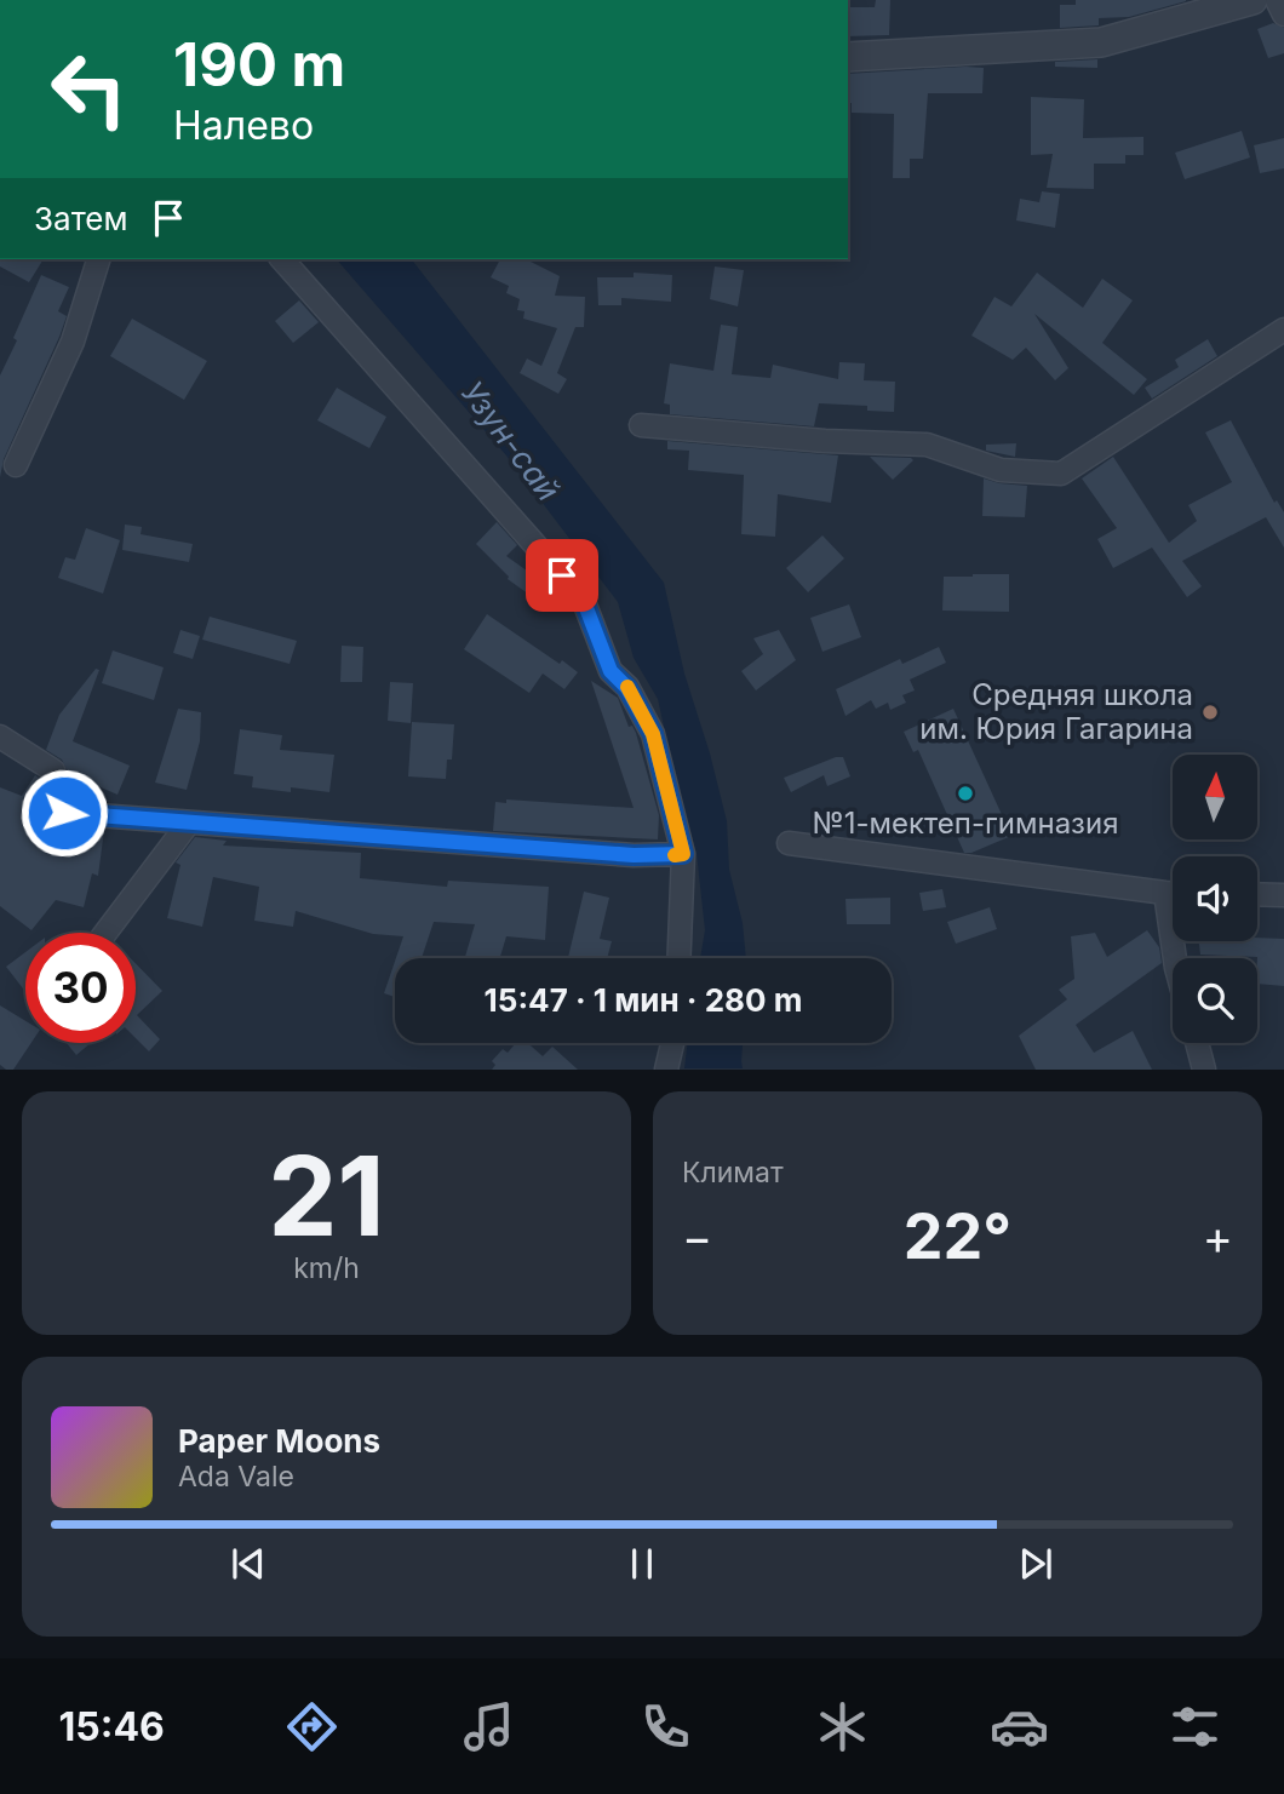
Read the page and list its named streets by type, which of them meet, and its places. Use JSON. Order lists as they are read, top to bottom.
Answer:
{
  "water": ["Узун-сай"],
  "places": ["Средняя школа им. Юрия Гагарина", "№1-мектеп-гимназия"],
  "north": "top",
  "page": {
    "turn": ["190 m", "Налево"],
    "then": "Затем",
    "limit": "30",
    "trip": "15:47 · 1 мин · 280 m",
    "tile": [
      ["21", "km/h"],
      "Климат"
    ],
    "heat": ["−", "22°", "+"],
    "song": ["Paper Moons", "Ada Vale"],
    "tabs": "15:46"
  }
}
